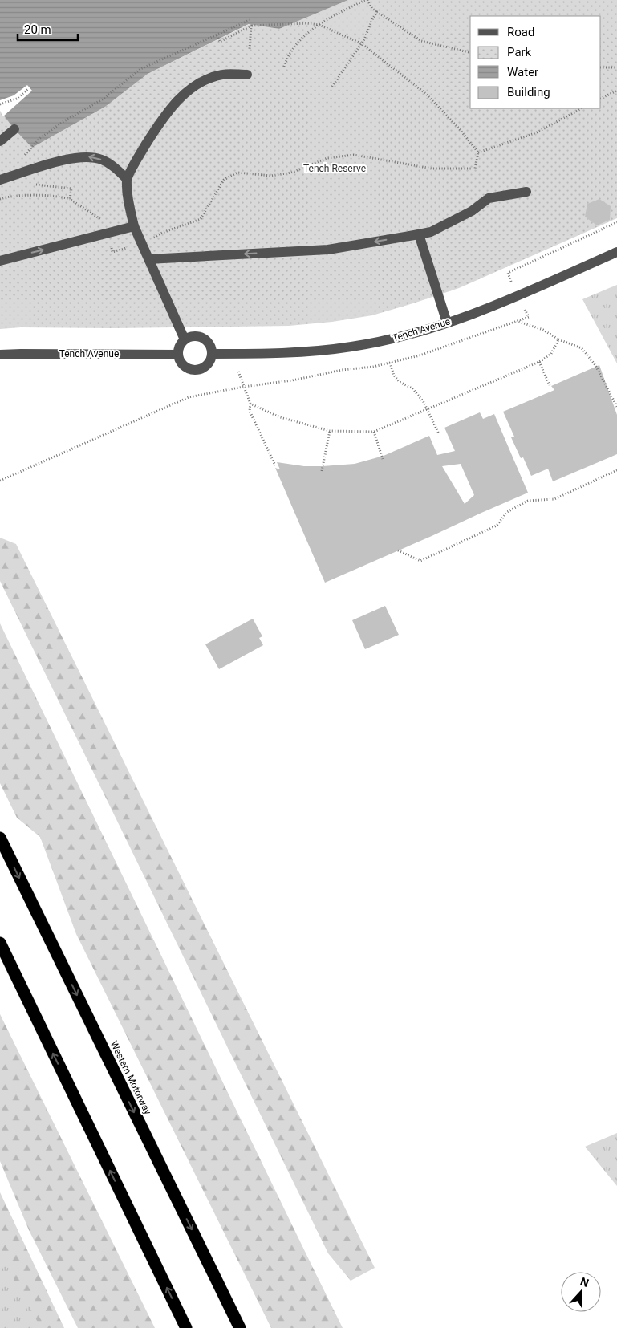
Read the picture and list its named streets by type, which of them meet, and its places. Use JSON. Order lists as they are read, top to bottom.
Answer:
{
  "streets": {
    "highway": ["Western Motorway"],
    "street": ["Tench Avenue"]
  },
  "parks": ["Tench Reserve"],
  "legend": [
    "Road",
    "Park",
    "Water",
    "Building"
  ],
  "scale_bar": "20 m",
  "north": "top"
}
